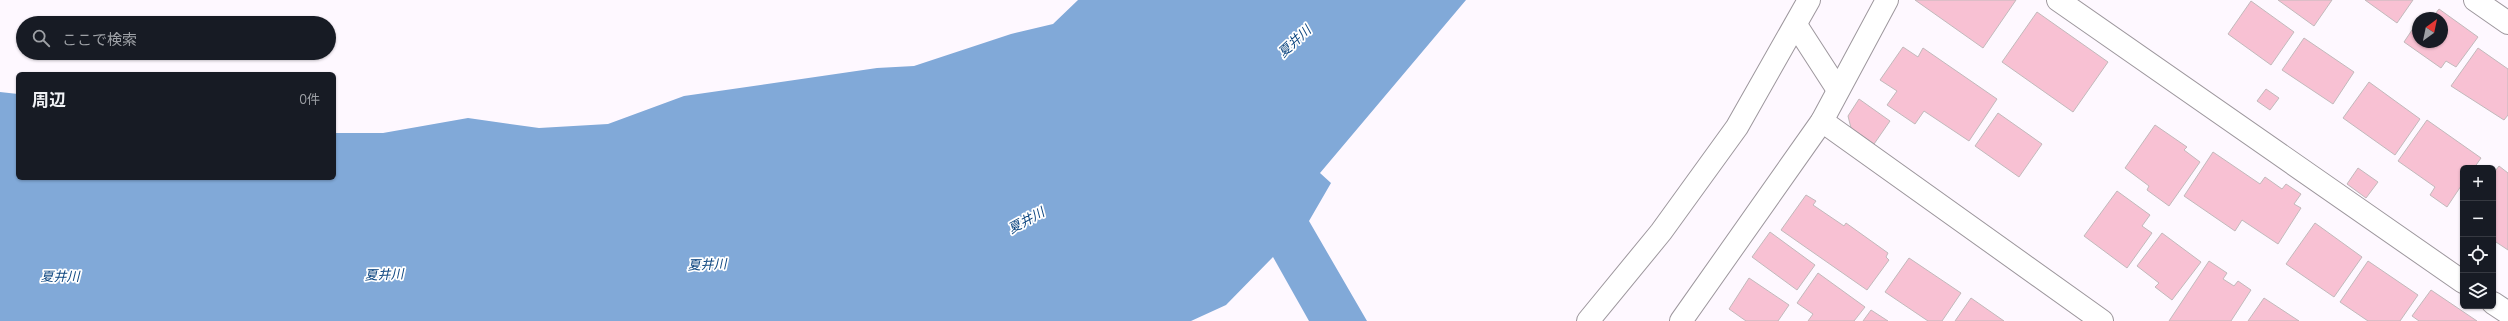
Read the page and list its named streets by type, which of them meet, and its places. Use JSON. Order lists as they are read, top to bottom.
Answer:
{
  "water": ["夏井川"],
  "north": "top right",
  "page": {
    "search": "ここで検索",
    "heading": ["周辺", "0件"],
    "map_buttons": ["+", "−"]
  }
}
